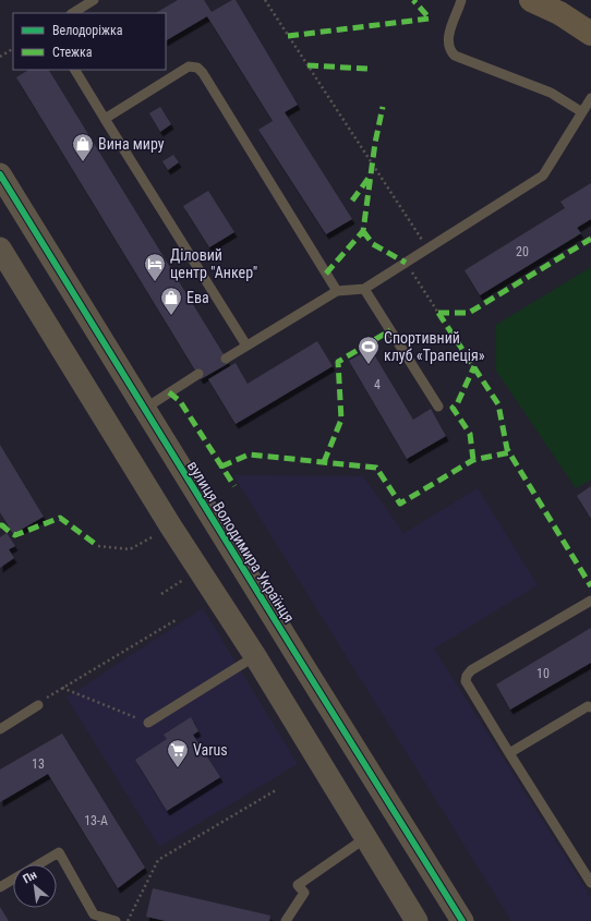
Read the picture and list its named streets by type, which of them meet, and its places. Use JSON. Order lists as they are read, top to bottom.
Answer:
{
  "streets": {
    "street": ["вулиця Володимира Українця"]
  },
  "places": {
    "shop": ["Вина миру", "Ева"],
    "hotel": ["Діловий центр \"Анкер\""],
    "sports": ["Спортивний клуб «Трапеція»"],
    "supermarket": ["Varus"]
  },
  "house_numbers": [
    "20",
    "4",
    "10",
    "13",
    "13-А"
  ],
  "legend": ["Велодоріжка", "Стежка"],
  "north": "top left"
}
